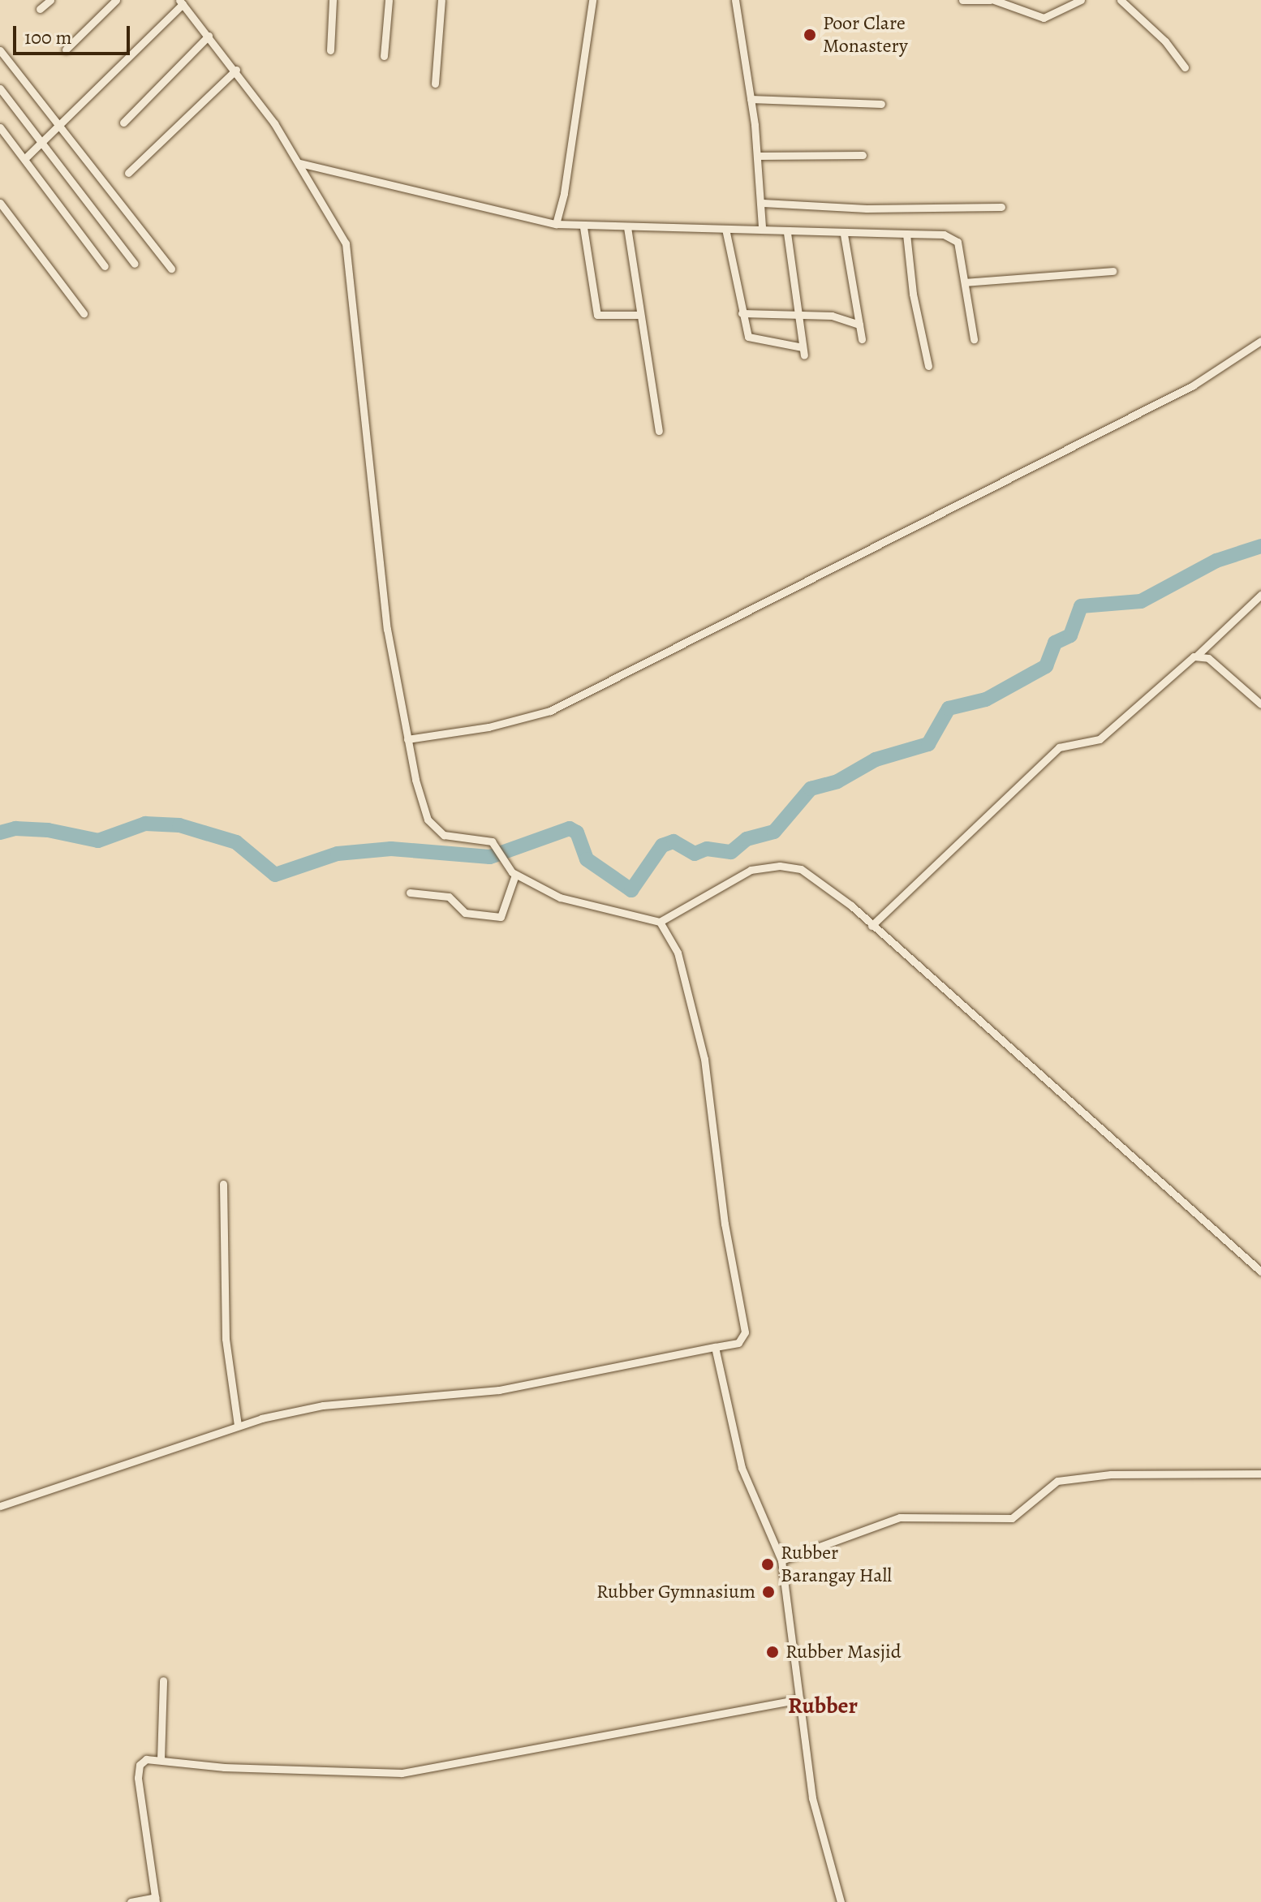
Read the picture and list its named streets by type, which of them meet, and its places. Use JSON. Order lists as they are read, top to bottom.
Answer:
{
  "districts": ["Rubber"],
  "places": [
    "Poor Clare Monastery",
    "Rubber Barangay Hall",
    "Rubber Gymnasium",
    "Rubber Masjid"
  ],
  "scale_bar": "100 m"
}
